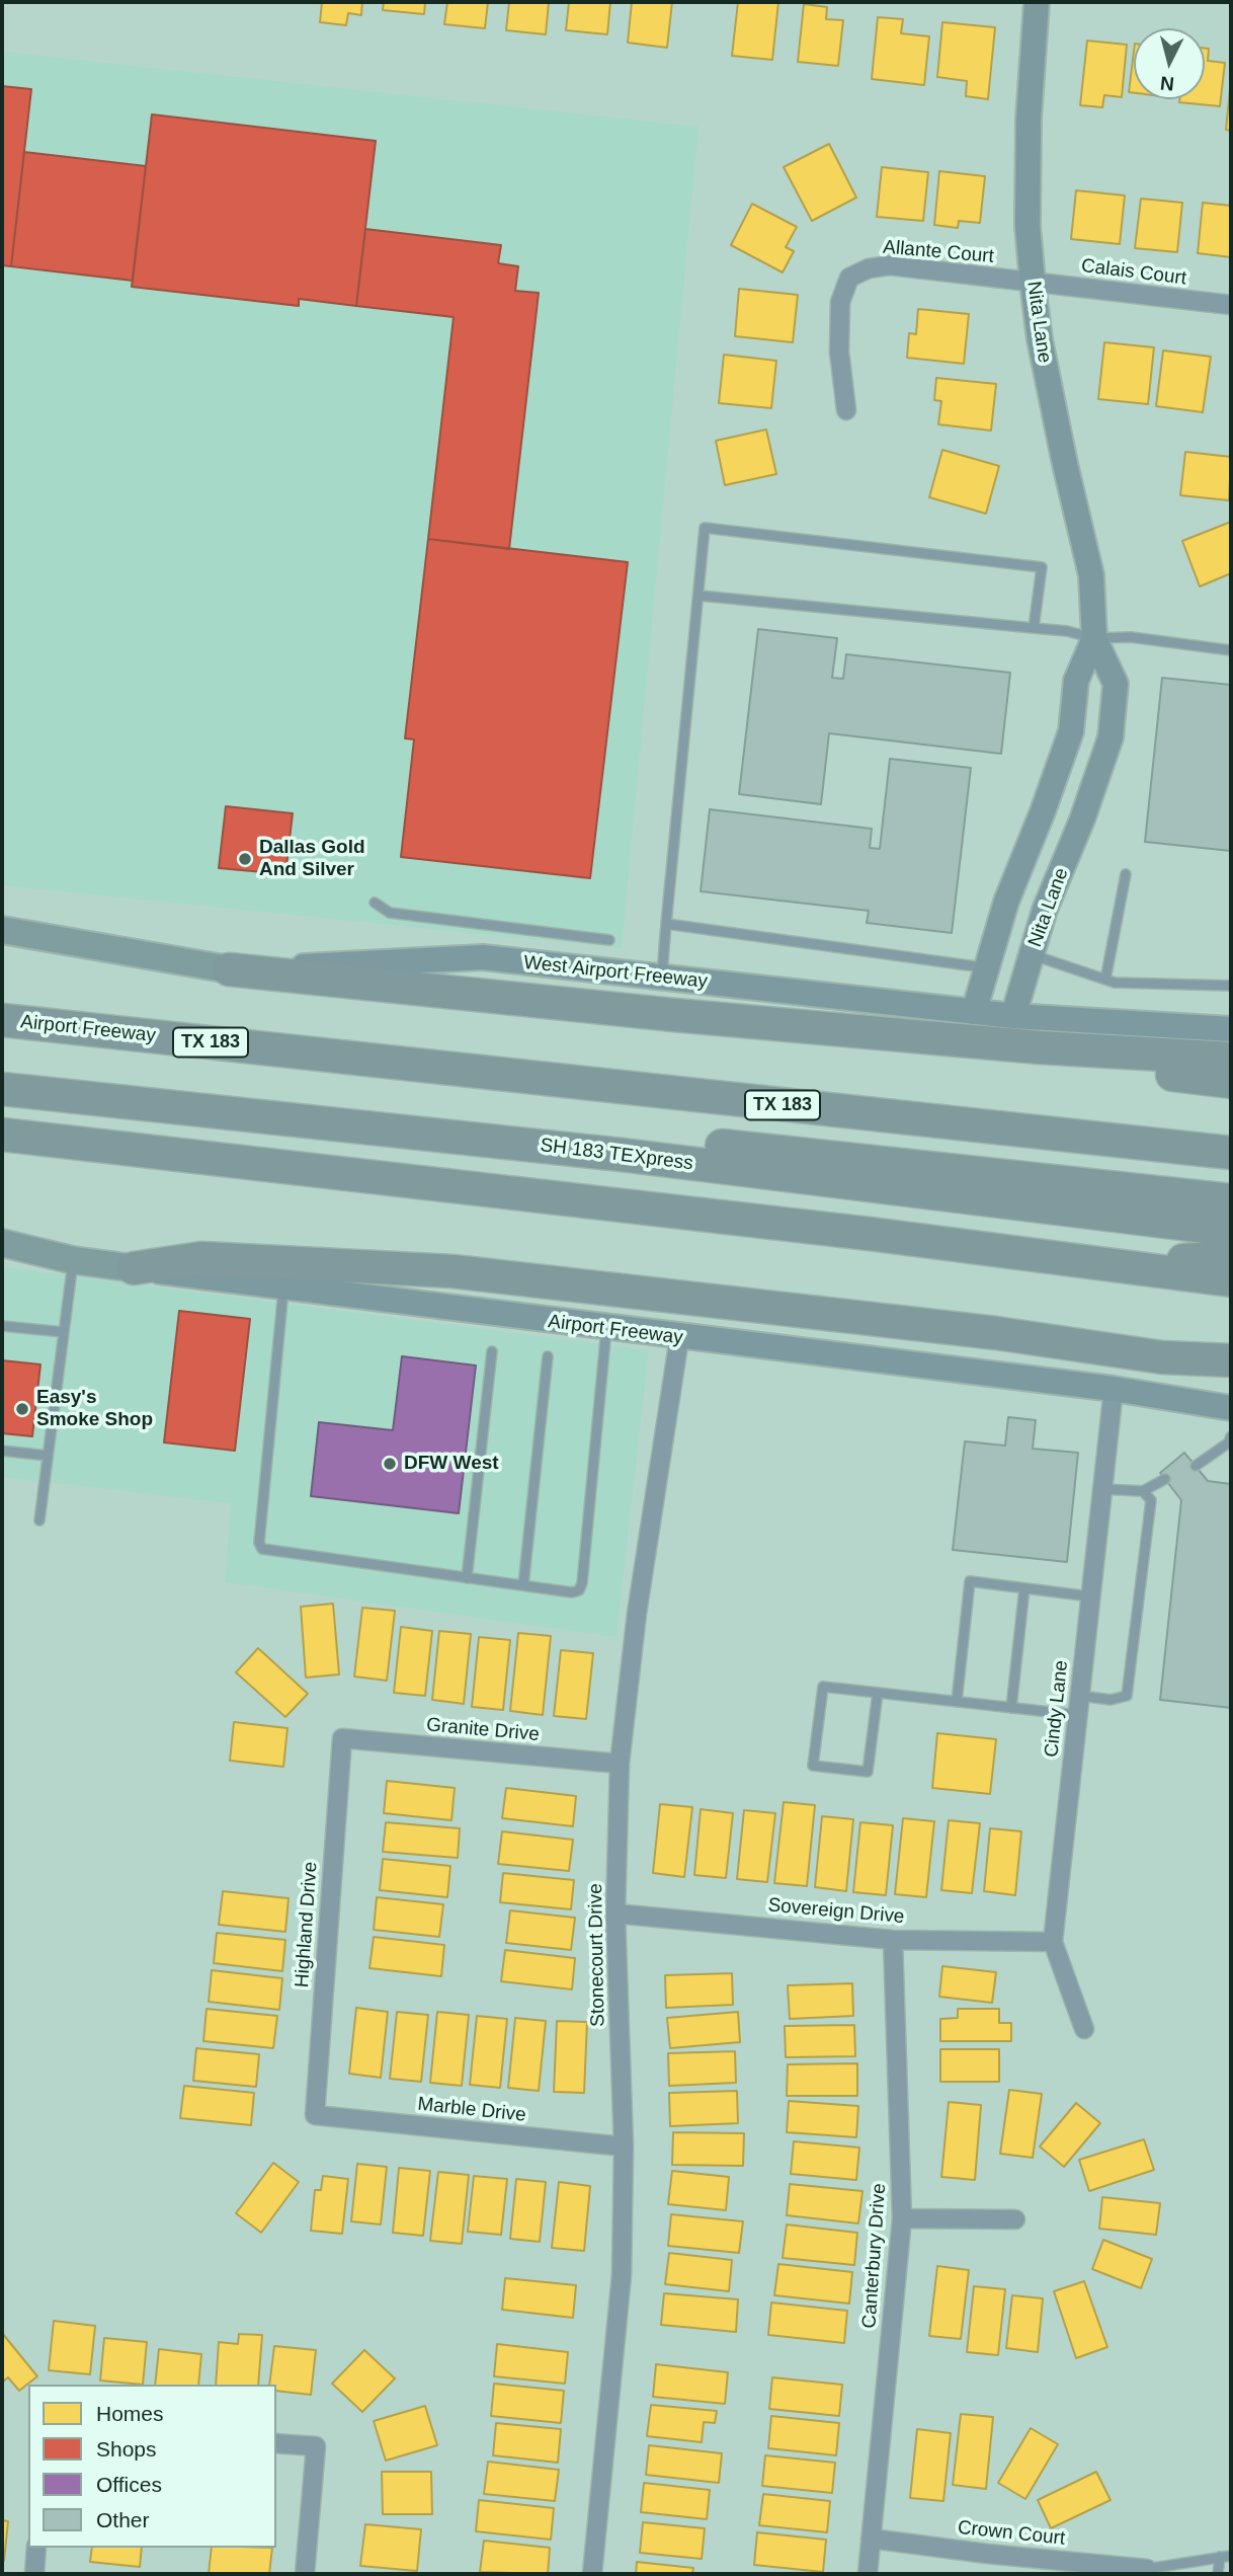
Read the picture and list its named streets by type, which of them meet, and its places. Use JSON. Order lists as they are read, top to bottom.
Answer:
{
  "streets": {
    "highway": ["Airport Freeway", "TX 183", "SH 183 TEXpress"],
    "main road": ["Nita Lane", "West Airport Freeway"],
    "street": [
      "Allante Court",
      "Calais Court",
      "Cindy Lane",
      "Granite Drive",
      "Sovereign Drive",
      "Highland Drive",
      "Stonecourt Drive",
      "Marble Drive",
      "Canterbury Drive",
      "Crown Court"
    ]
  },
  "crossings": [
    ["Allante Court", "Calais Court"],
    ["Allante Court", "Nita Lane"],
    ["Calais Court", "Nita Lane"],
    ["Nita Lane", "West Airport Freeway"],
    ["Airport Freeway", "Cindy Lane"],
    ["Airport Freeway", "Stonecourt Drive"],
    ["Cindy Lane", "Sovereign Drive"],
    ["Granite Drive", "Highland Drive"],
    ["Granite Drive", "Stonecourt Drive"],
    ["Sovereign Drive", "Stonecourt Drive"],
    ["Sovereign Drive", "Canterbury Drive"],
    ["Highland Drive", "Marble Drive"],
    ["Stonecourt Drive", "Marble Drive"],
    ["Canterbury Drive", "Crown Court"]
  ],
  "places": ["Dallas Gold And Silver", "Easy's Smoke Shop", "DFW West"],
  "legend": [
    "Homes",
    "Shops",
    "Offices",
    "Other"
  ],
  "north": "bottom"
}
